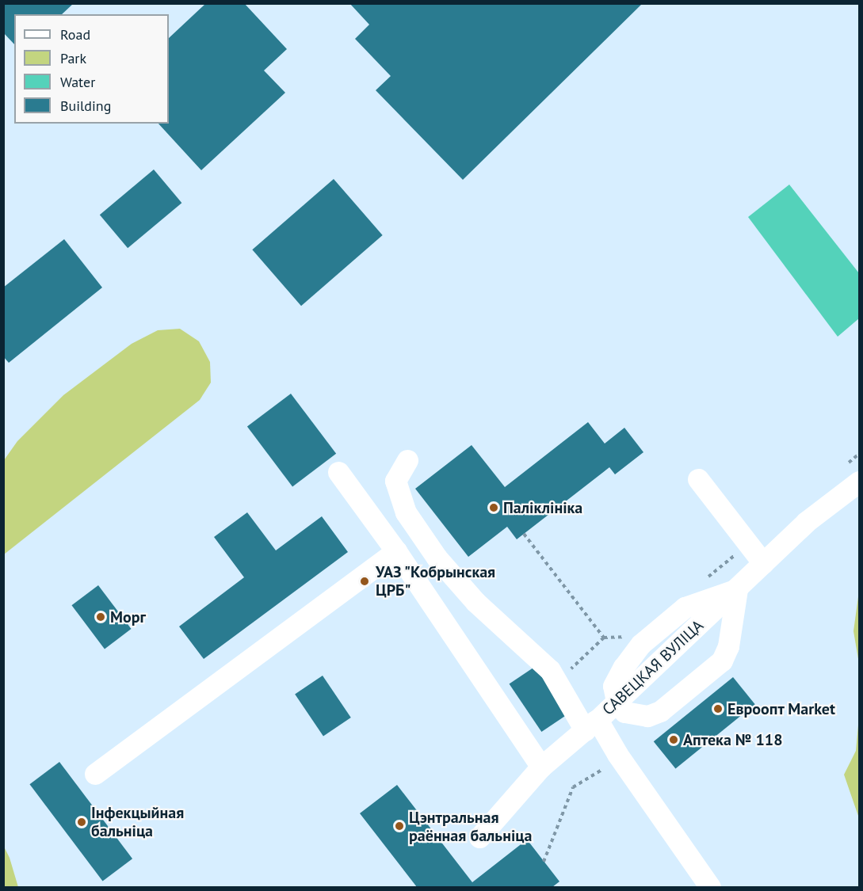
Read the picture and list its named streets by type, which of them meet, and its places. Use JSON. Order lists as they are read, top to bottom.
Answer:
{
  "streets": {
    "street": ["САВЕЦКАЯ ВУЛІЦА"]
  },
  "places": [
    "Паліклініка",
    "УАЗ \"Кобрынская ЦРБ\"",
    "Морг",
    "Евроопт Market",
    "Аптека № 118",
    "Інфекцыйная бальніца",
    "Цэнтральная раённая бальніца"
  ],
  "legend": [
    "Road",
    "Park",
    "Water",
    "Building"
  ]
}
